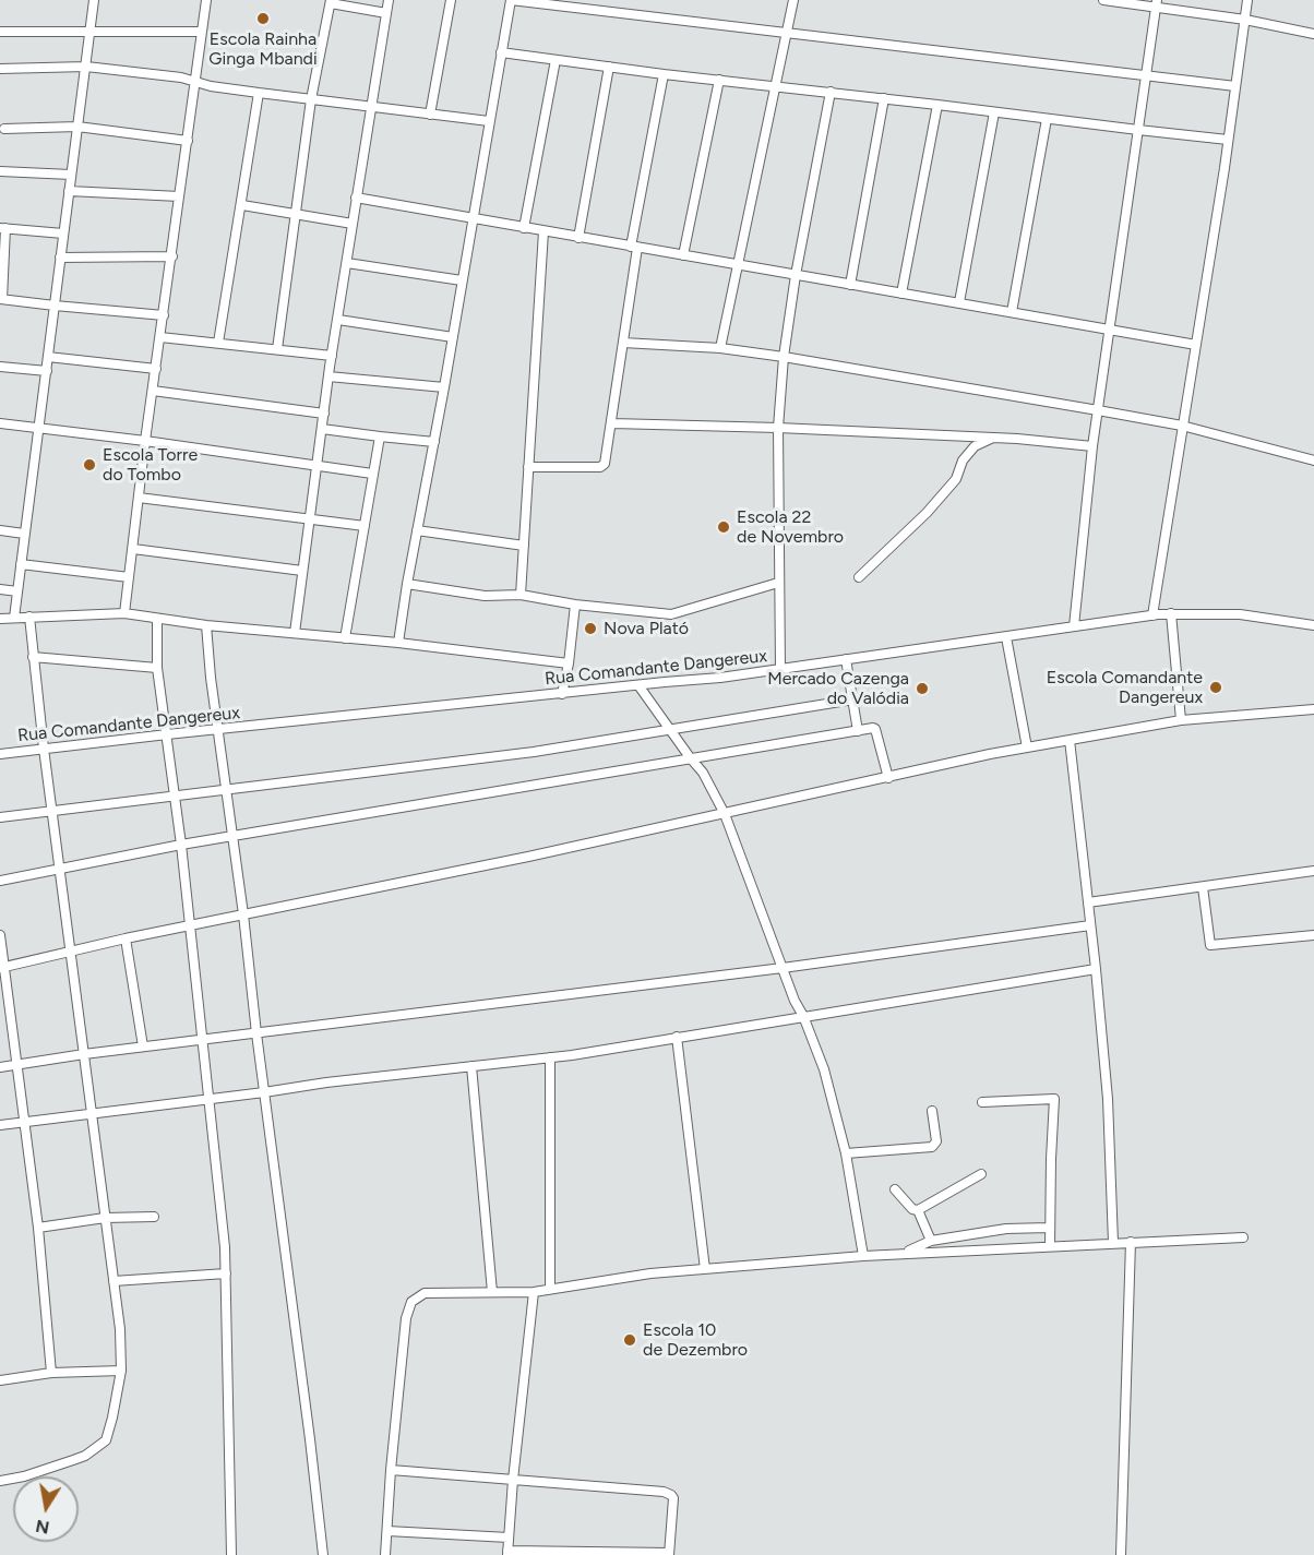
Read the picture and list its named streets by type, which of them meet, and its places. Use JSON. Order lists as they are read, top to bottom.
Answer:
{
  "streets": {
    "street": ["Rua Comandante Dangereux"]
  },
  "places": [
    "Escola Rainha Ginga Mbandi",
    "Escola Torre do Tombo",
    "Escola 22 de Novembro",
    "Nova Plató",
    "Escola Comandante Dangereux",
    "Mercado Cazenga do Valódia",
    "Escola 10 de Dezembro"
  ],
  "north": "bottom"
}
